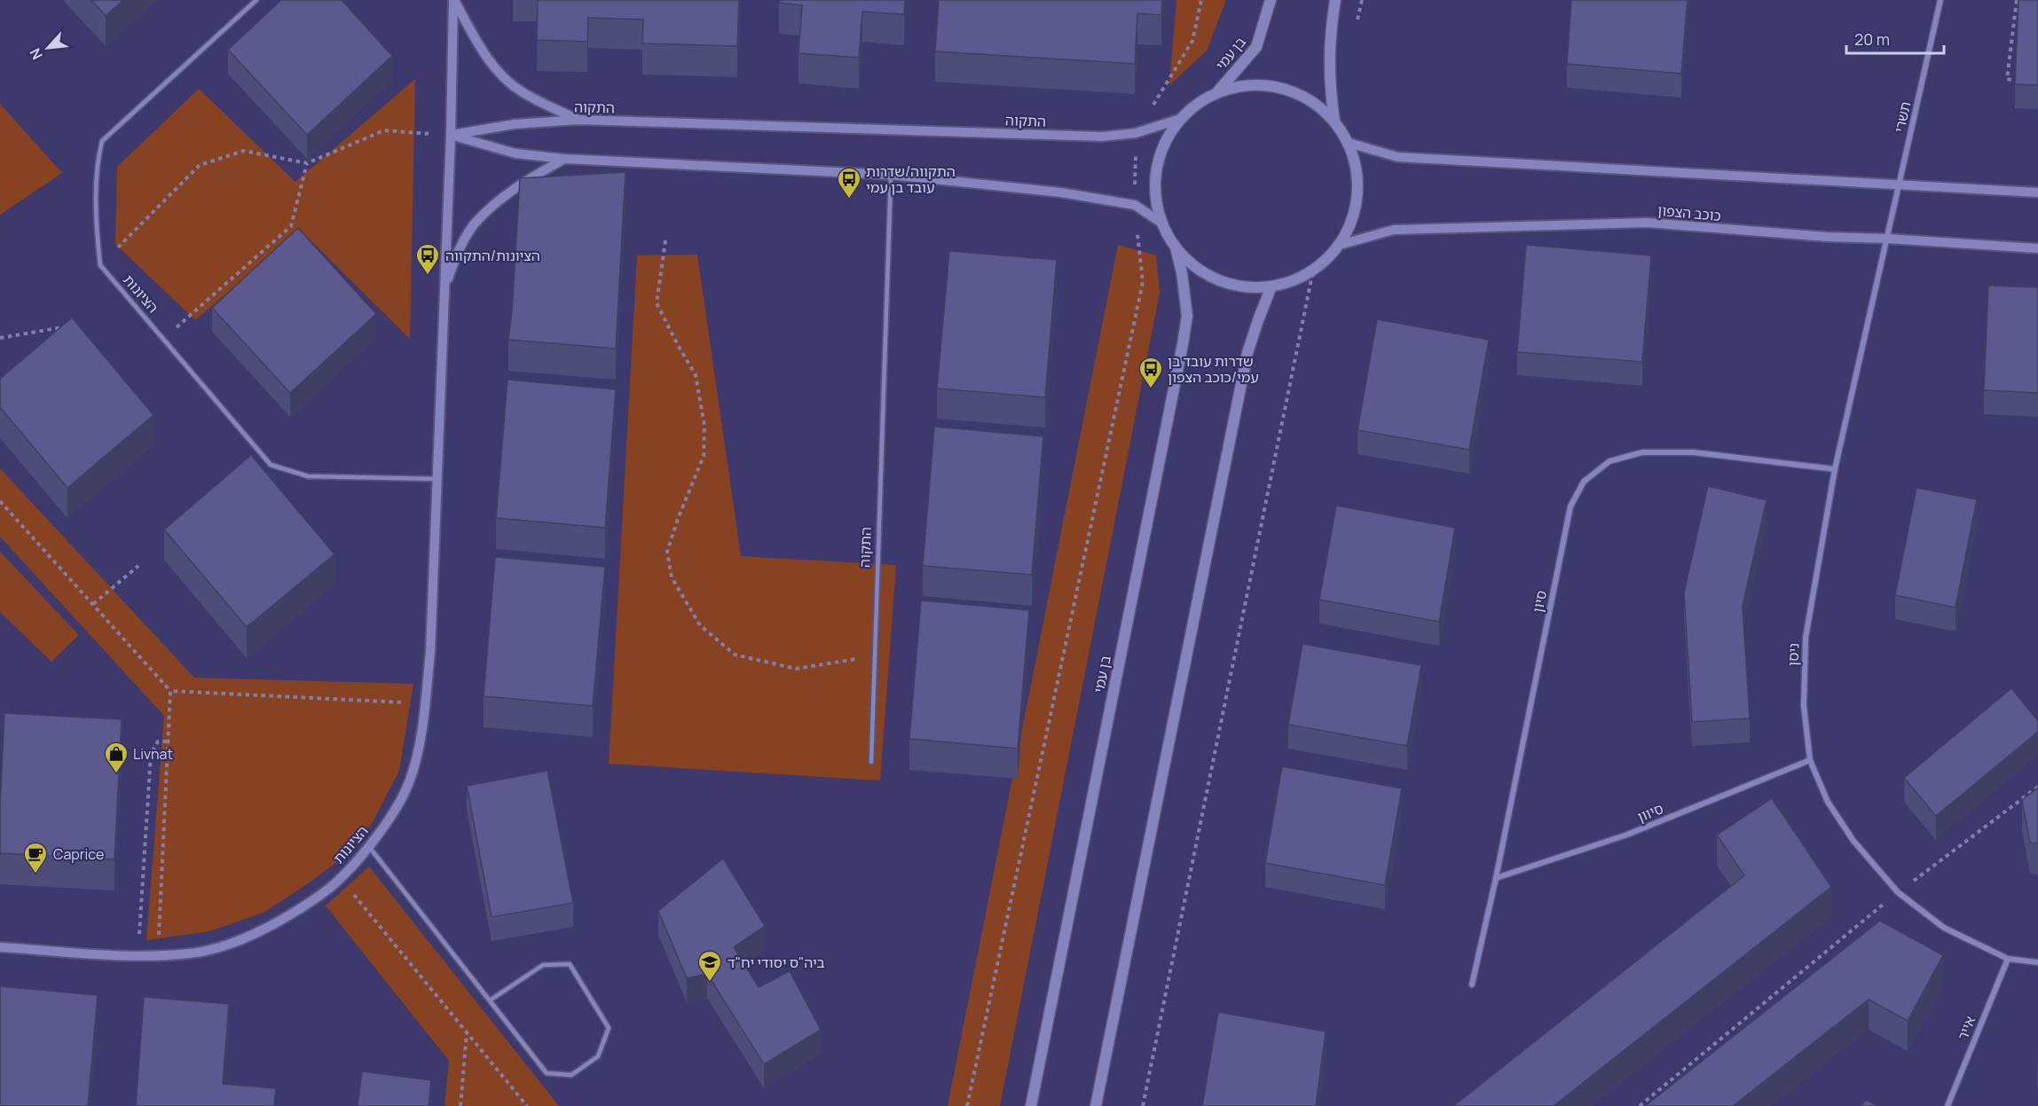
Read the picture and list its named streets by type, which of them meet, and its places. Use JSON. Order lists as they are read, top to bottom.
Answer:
{
  "streets": {
    "main road": ["בן עמי"],
    "street": [
      "התקוה",
      "תשרי",
      "כוכב הצפון",
      "הציונות",
      "סיון",
      "ניסן",
      "סיוון",
      "אייר"
    ]
  },
  "crossings": [
    ["התקוה", "הציונות"],
    ["תשרי", "כוכב הצפון"],
    ["תשרי", "ניסן"],
    ["כוכב הצפון", "ניסן"],
    ["סיון", "ניסן"],
    ["סיון", "סיוון"],
    ["ניסן", "סיוון"],
    ["ניסן", "אייר"]
  ],
  "places": {
    "bus stop": ["התקווה/שדרות עובד בן עמי", "הציונות/התקווה", "שדרות עובד בן עמי/כוכב הצפון"],
    "shop": ["Livnat"],
    "cafe": ["Caprice"],
    "school or university": ["ביה\"ס יסודי יח\"ד"]
  },
  "scale_bar": "20 m",
  "north": "bottom left"
}
